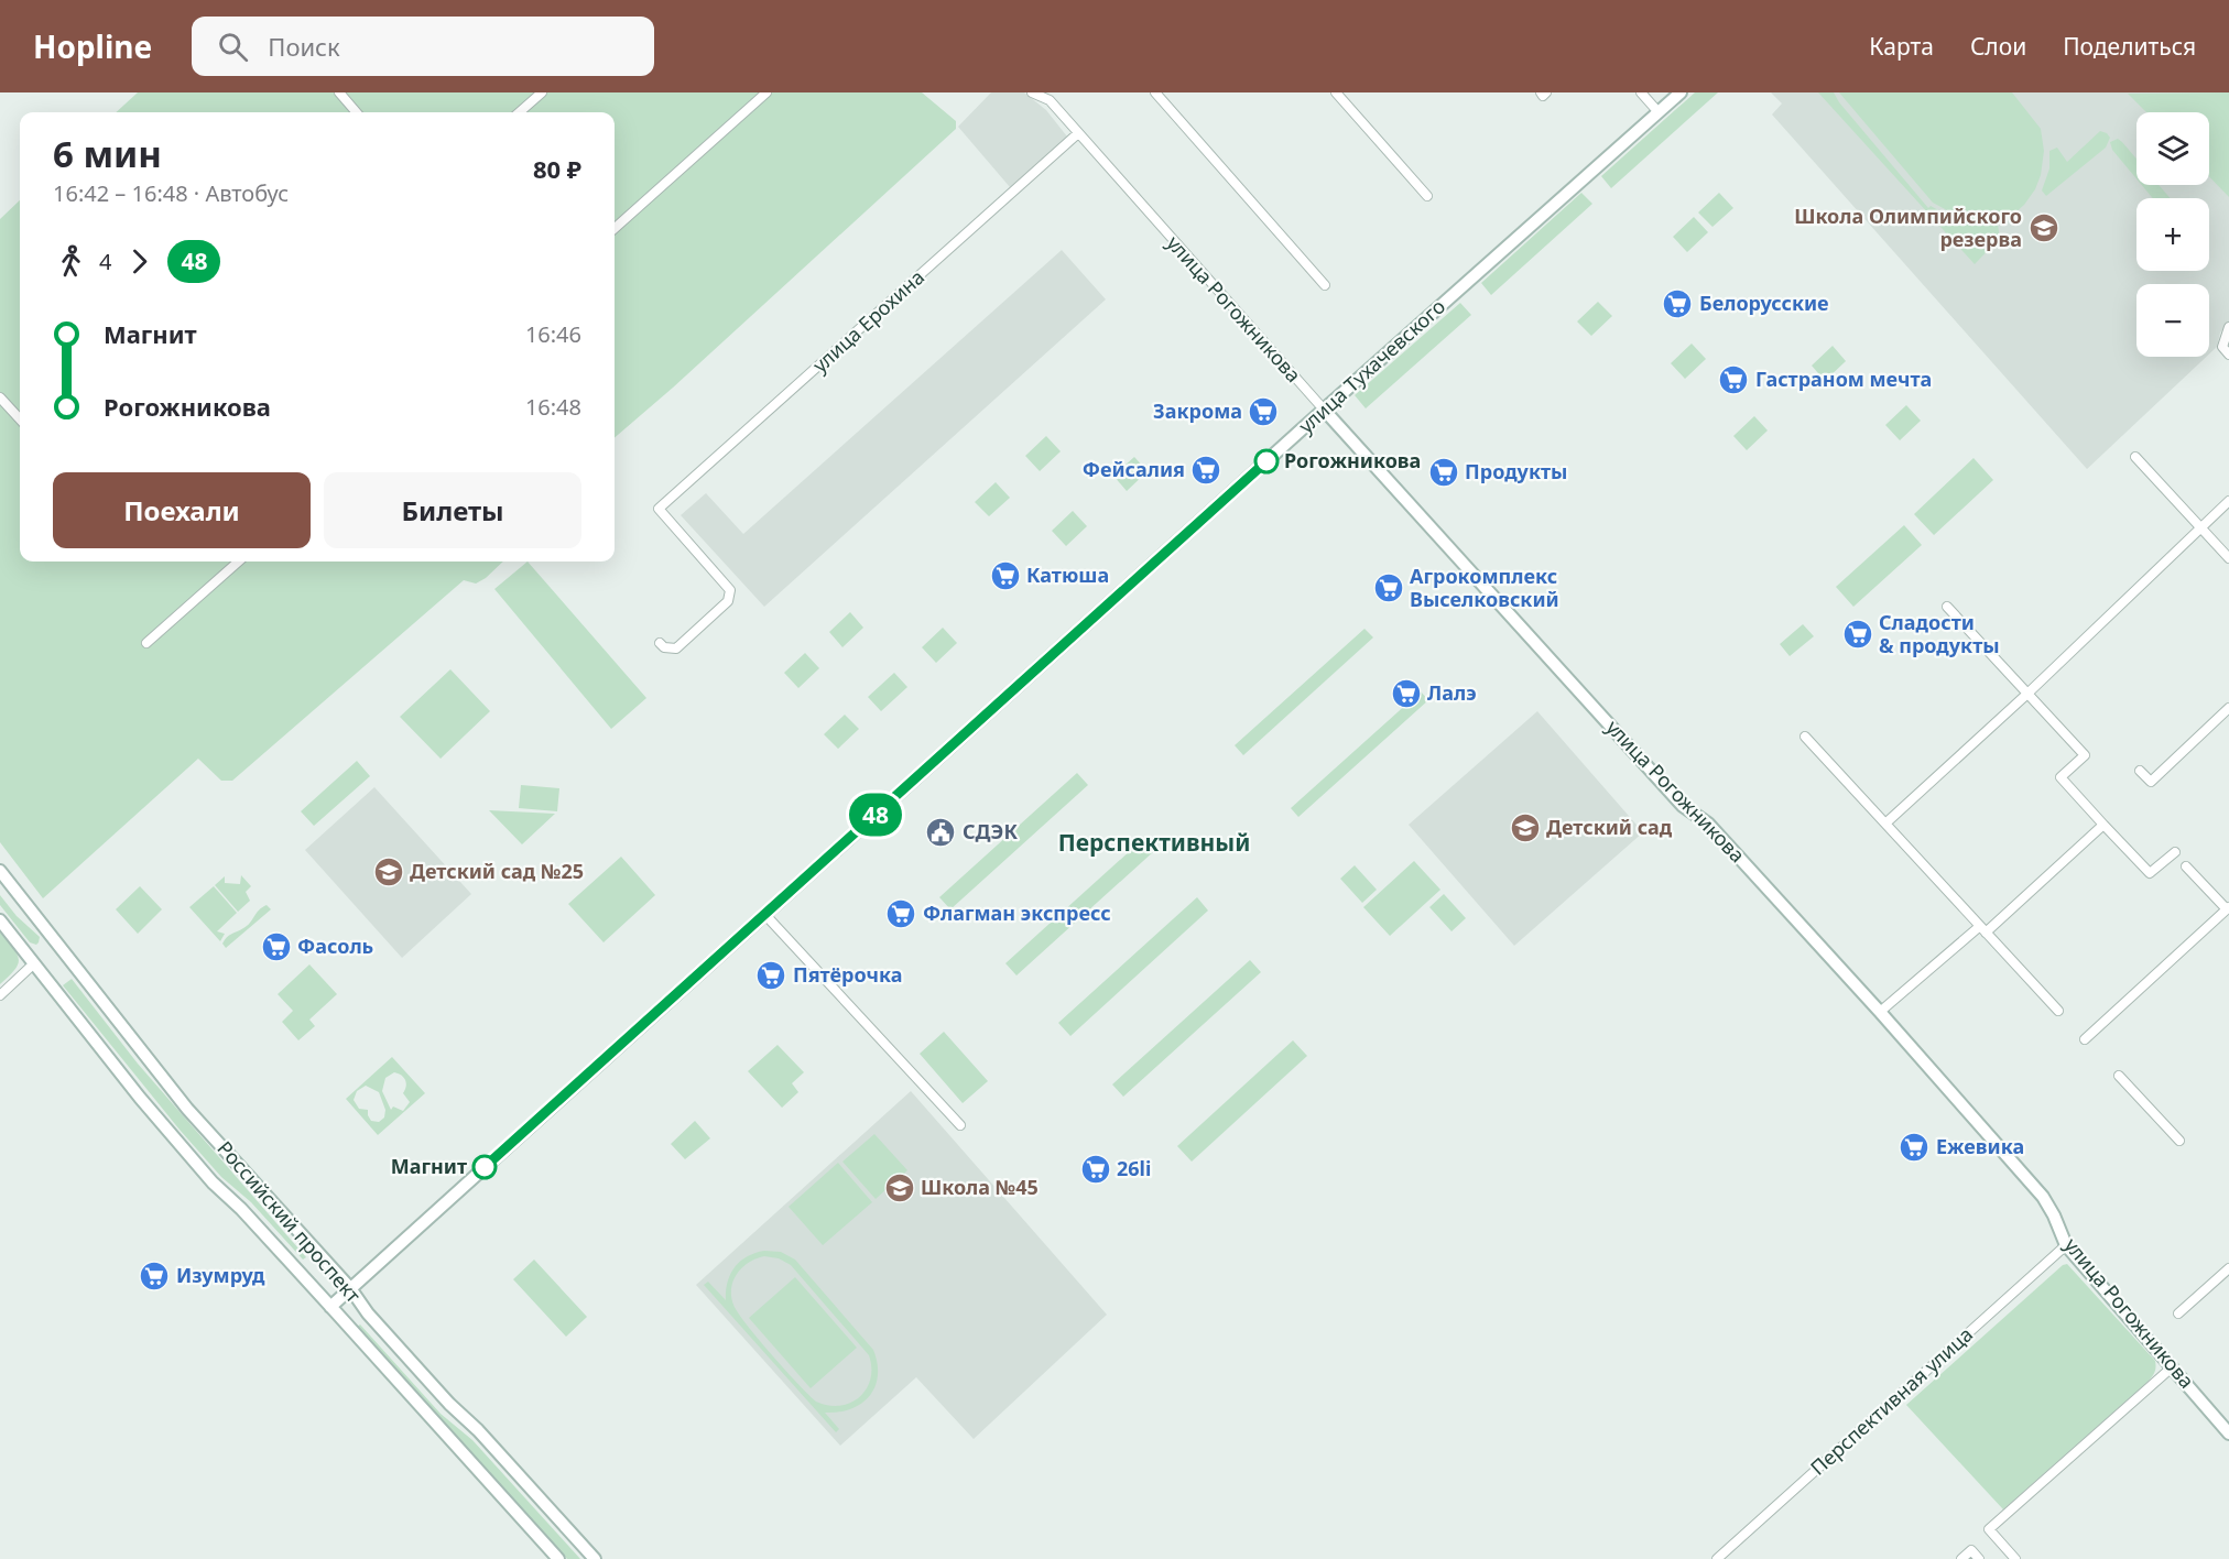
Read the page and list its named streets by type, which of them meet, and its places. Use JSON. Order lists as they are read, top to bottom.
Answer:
{
  "streets": {
    "main road": ["улица Рогожникова", "улица Тухачевского", "Российский проспект"],
    "street": ["улица Ерохина", "Перспективная улица"]
  },
  "crossings": [
    ["улица Рогожникова", "улица Ерохина"],
    ["улица Рогожникова", "улица Тухачевского"],
    ["улица Рогожникова", "Перспективная улица"],
    ["улица Тухачевского", "Российский проспект"]
  ],
  "districts": ["Перспективный"],
  "places": {
    "school or university": [
      "Школа Олимпийского резерва",
      "Детский сад",
      "Детский сад №25",
      "Школа №45"
    ],
    "supermarket": [
      "Белорусские",
      "Гастраном мечта",
      "Закрома",
      "Фейсалия",
      "Продукты",
      "Катюша",
      "Агрокомплекс Выселковский",
      "Сладости & продукты",
      "Лалэ",
      "Флагман экспресс",
      "Фасоль",
      "Пятёрочка",
      "Ежевика",
      "26li",
      "Изумруд"
    ],
    "other": ["Рогожникова", "Магнит"],
    "public building": ["СДЭК"]
  },
  "lines": ["bus line 48"],
  "page": {
    "header": "Hopline",
    "search": "Поиск",
    "nav": ["Карта", "Слои", "Поделиться"],
    "on_map": "48",
    "map_buttons": ["+", "−"],
    "heading": ["6 мин", "16:42 – 16:48 · Автобус", "80 ₽"],
    "legs": ["4", "48"],
    "list": [
      {
        "name": "Магнит",
        "value": "16:46"
      },
      {
        "name": "Рогожникова",
        "value": "16:48"
      }
    ],
    "buttons": ["Поехали", "Билеты"]
  }
}
